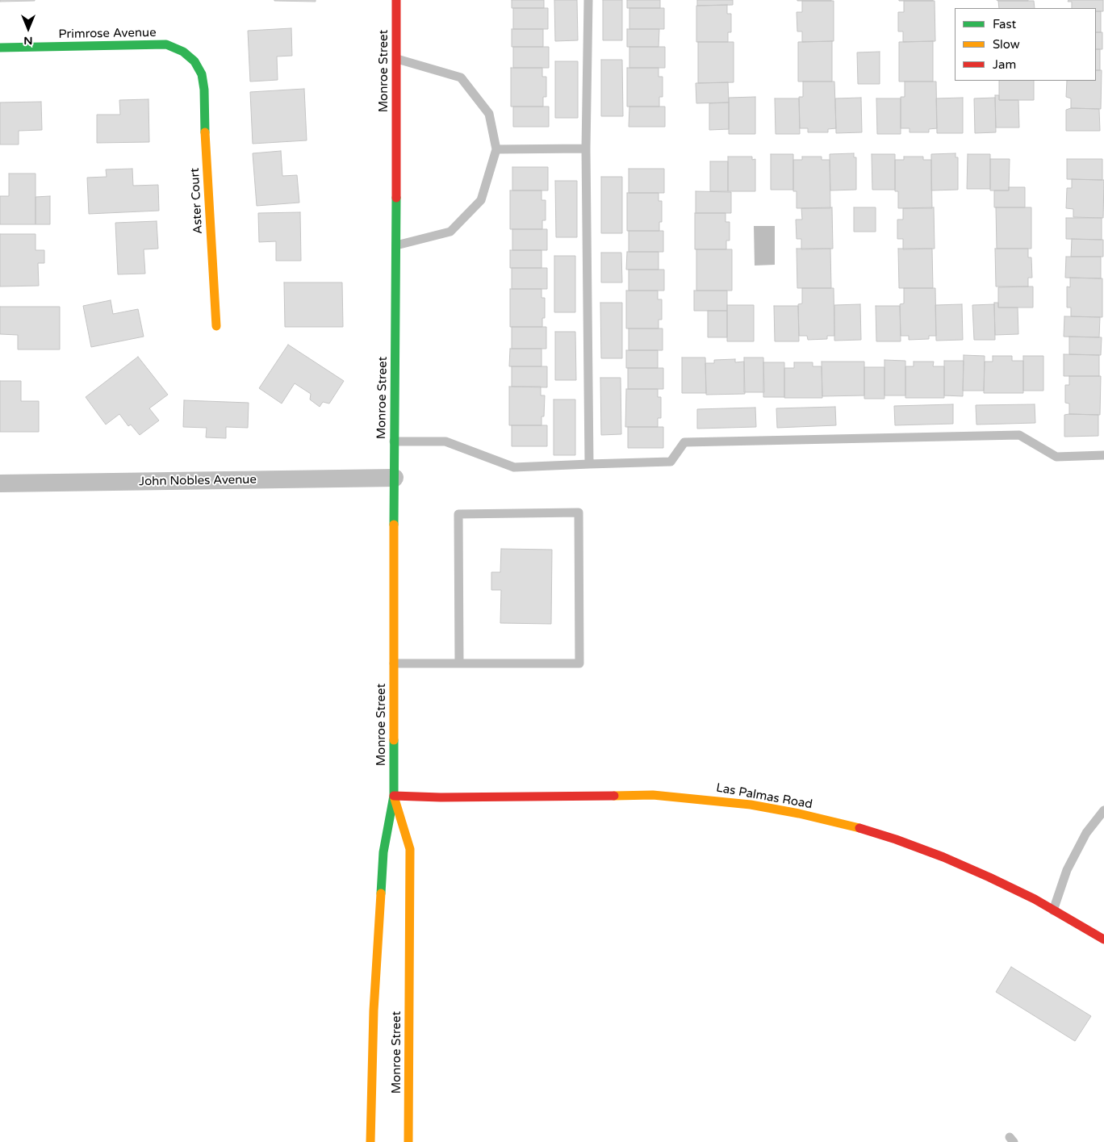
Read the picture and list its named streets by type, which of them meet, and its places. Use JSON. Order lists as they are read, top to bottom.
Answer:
{
  "streets": {
    "main road": [
      "Primrose Avenue",
      "Monroe Street",
      "Aster Court",
      "Las Palmas Road"
    ],
    "street": ["John Nobles Avenue"]
  },
  "crossings": [
    ["Primrose Avenue", "Aster Court"],
    ["Monroe Street", "John Nobles Avenue"],
    ["Monroe Street", "Las Palmas Road"]
  ],
  "legend": ["Fast", "Slow", "Jam"],
  "north": "bottom"
}
